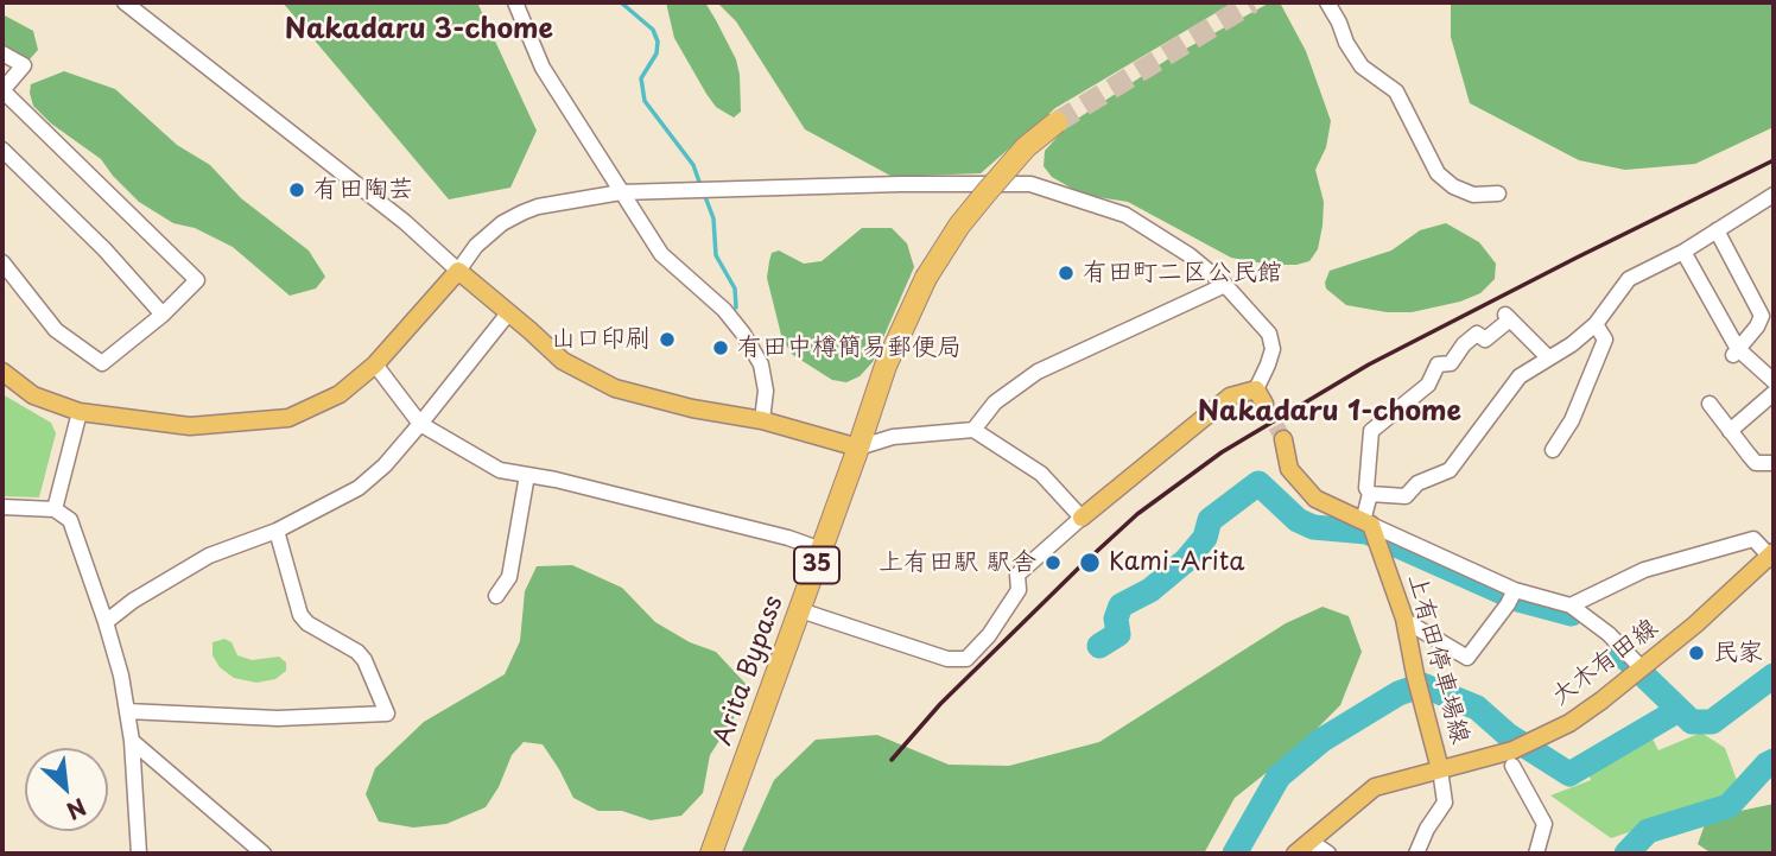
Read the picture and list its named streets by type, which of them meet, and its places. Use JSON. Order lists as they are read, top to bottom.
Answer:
{
  "streets": {
    "highway": ["35", "Arita Bypass"],
    "main road": ["上有田停車場線", "大木有田線"]
  },
  "crossings": [
    ["上有田停車場線", "大木有田線"]
  ],
  "districts": ["Nakadaru 3-chome", "Nakadaru 1-chome"],
  "places": [
    "有田陶芸",
    "有田町二区公民館",
    "山口印刷",
    "有田中樽簡易郵便局",
    "上有田駅 駅舎",
    "Kami-Arita",
    "民家"
  ],
  "north": "bottom right"
}
